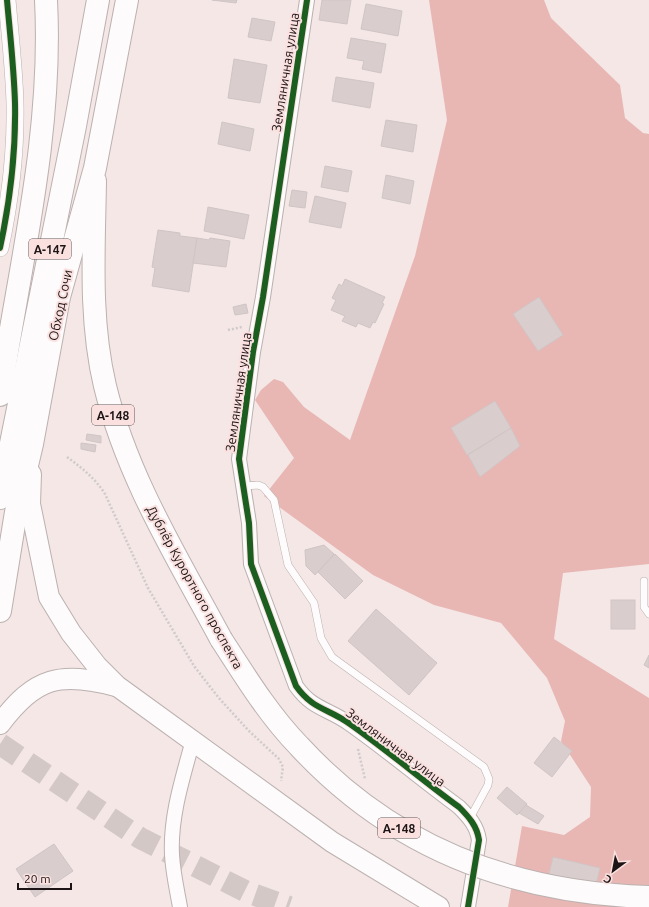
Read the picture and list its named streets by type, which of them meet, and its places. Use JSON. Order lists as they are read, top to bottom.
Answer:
{
  "streets": {
    "main road": [
      "А-147",
      "Обход Сочи",
      "А-148",
      "Дублёр Курортного проспекта"
    ],
    "street": ["Земляничная улица"]
  },
  "crossings": [
    ["А-147", "Обход Сочи"],
    ["Обход Сочи", "Дублёр Курортного проспекта"]
  ],
  "scale_bar": "20 m",
  "north": "bottom left"
}
